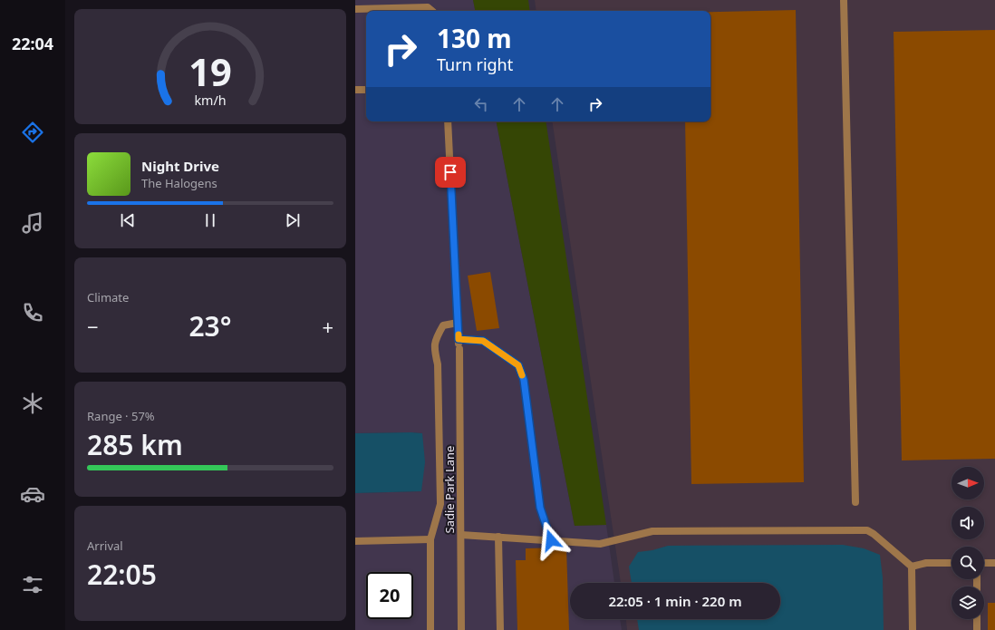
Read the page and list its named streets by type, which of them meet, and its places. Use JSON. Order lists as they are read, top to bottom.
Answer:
{
  "streets": {
    "street": ["Sadie Park Lane"]
  },
  "north": "right",
  "page": {
    "tabs": "22:04",
    "turn": ["130 m", "Turn right"],
    "song": ["Night Drive", "The Halogens"],
    "tile": [
      "Climate",
      ["Range · 57%", "285 km"],
      ["Arrival", "22:05"]
    ],
    "heat": ["−", "23°", "+"],
    "limit": "20",
    "trip": "22:05 · 1 min · 220 m",
    "gauge": ["19", "km/h"]
  }
}
